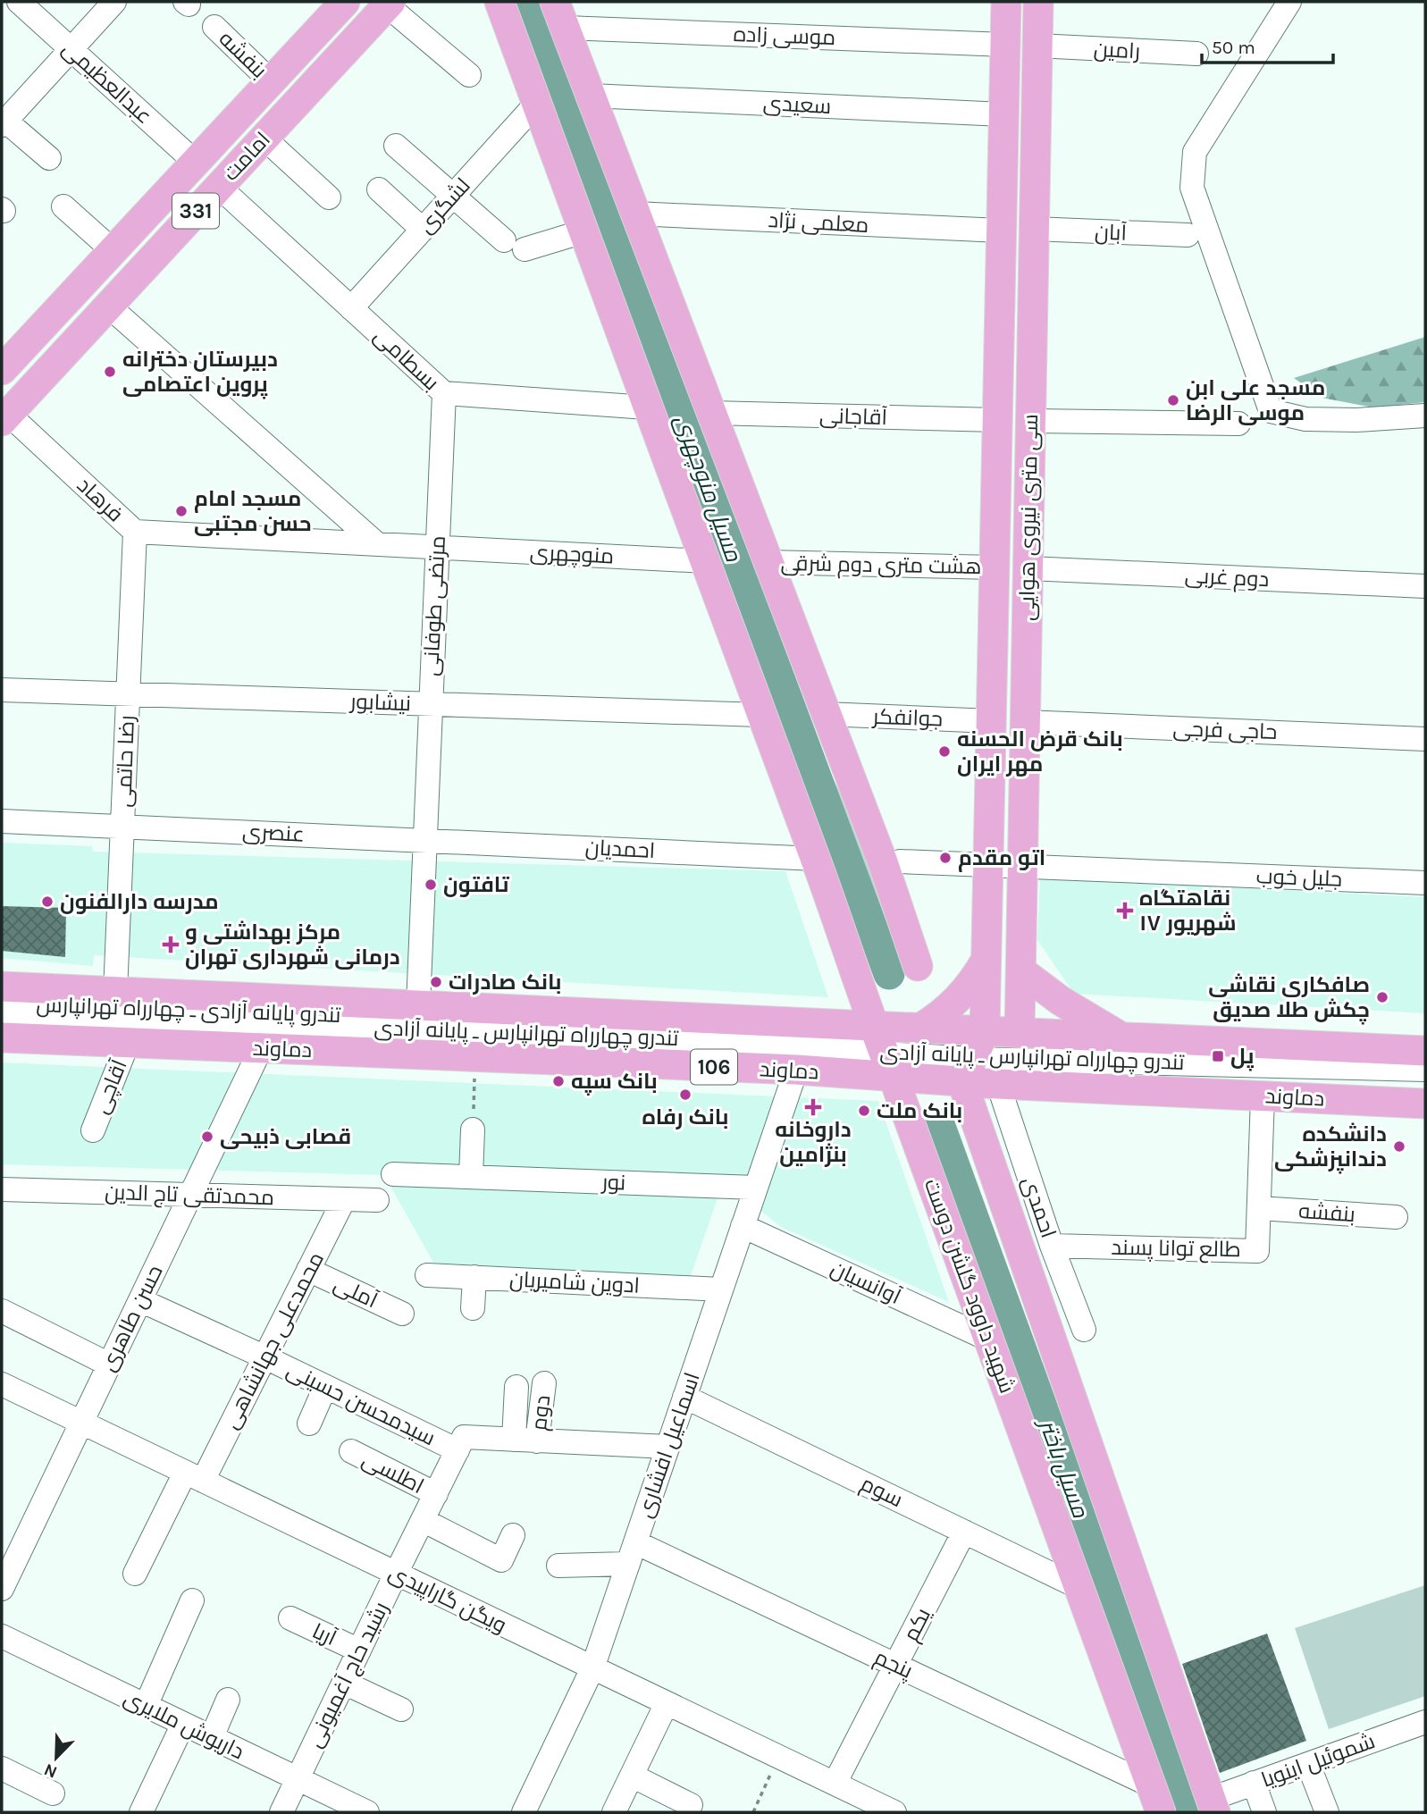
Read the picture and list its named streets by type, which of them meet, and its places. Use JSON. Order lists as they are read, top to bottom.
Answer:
{
  "streets": {
    "main road": [
      "امامت",
      "331",
      "سی متری نیروی هوایی",
      "دماوند",
      "106",
      "شهید داوود گلشن دوست"
    ],
    "street": [
      "موسی زاده",
      "رامین",
      "بنفشه",
      "عبدالعظیمی",
      "سعیدی",
      "لشگری",
      "معلمی نژاد",
      "آبان",
      "بسطامی",
      "آقاجانی",
      "فرهاد",
      "منوچهری",
      "هشت متری دوم شرقی",
      "دوم غربی",
      "مرتضی طوفانی",
      "نیشابور",
      "جوانفکر",
      "حاجی فرجی",
      "رضا حاتمی",
      "عنصری",
      "احمدیان",
      "جلیل خوب",
      "تندرو پایانه آزادی ـ چهارراه تهرانپارس",
      "تندرو چهارراه تهرانپارس ـ پایانه آزادی",
      "آقاچی",
      "نور",
      "محمدتقی تاج الدین",
      "احمدی",
      "طالع توانا پسند",
      "ادوین شامیریان",
      "آوانسیان",
      "آملی",
      "حسن طاهری",
      "محمدعلی جهانشاهی",
      "سیدمحسن حسینی",
      "دوم",
      "اسماعیل افشاری",
      "اطلسی",
      "سوم",
      "ویگن گاراپیدی",
      "یکم",
      "آریا",
      "پنجم",
      "رشید حاج آغمیونی",
      "داریوش ملایری",
      "شموئیل اینویا"
    ]
  },
  "crossings": [
    ["موسی زاده", "سی متری نیروی هوایی"],
    ["رامین", "سی متری نیروی هوایی"],
    ["بنفشه", "امامت"],
    ["بنفشه", "طالع توانا پسند"],
    ["عبدالعظیمی", "امامت"],
    ["سعیدی", "سی متری نیروی هوایی"],
    ["امامت", "بسطامی"],
    ["امامت", "فرهاد"],
    ["لشگری", "بسطامی"],
    ["معلمی نژاد", "سی متری نیروی هوایی"],
    ["آبان", "سی متری نیروی هوایی"],
    ["بسطامی", "مرتضی طوفانی"],
    ["آقاجانی", "سی متری نیروی هوایی"],
    ["فرهاد", "منوچهری"],
    ["فرهاد", "مرتضی طوفانی"],
    ["فرهاد", "رضا حاتمی"],
    ["سی متری نیروی هوایی", "هشت متری دوم شرقی"],
    ["سی متری نیروی هوایی", "دوم غربی"],
    ["سی متری نیروی هوایی", "جوانفکر"],
    ["سی متری نیروی هوایی", "حاجی فرجی"],
    ["سی متری نیروی هوایی", "جلیل خوب"],
    ["سی متری نیروی هوایی", "تندرو پایانه آزادی ـ چهارراه تهرانپارس"],
    ["سی متری نیروی هوایی", "تندرو چهارراه تهرانپارس ـ پایانه آزادی"],
    ["سی متری نیروی هوایی", "دماوند"],
    ["سی متری نیروی هوایی", "106"],
    ["منوچهری", "مرتضی طوفانی"],
    ["مرتضی طوفانی", "نیشابور"],
    ["مرتضی طوفانی", "عنصری"],
    ["مرتضی طوفانی", "احمدیان"],
    ["مرتضی طوفانی", "دماوند"],
    ["نیشابور", "رضا حاتمی"],
    ["رضا حاتمی", "عنصری"],
    ["رضا حاتمی", "دماوند"],
    ["عنصری", "احمدیان"],
    ["تندرو پایانه آزادی ـ چهارراه تهرانپارس", "تندرو چهارراه تهرانپارس ـ پایانه آزادی"],
    ["تندرو پایانه آزادی ـ چهارراه تهرانپارس", "دماوند"],
    ["تندرو پایانه آزادی ـ چهارراه تهرانپارس", "106"],
    ["تندرو پایانه آزادی ـ چهارراه تهرانپارس", "شهید داوود گلشن دوست"],
    ["تندرو چهارراه تهرانپارس ـ پایانه آزادی", "دماوند"],
    ["تندرو چهارراه تهرانپارس ـ پایانه آزادی", "106"],
    ["تندرو چهارراه تهرانپارس ـ پایانه آزادی", "شهید داوود گلشن دوست"],
    ["دماوند", "106"],
    ["دماوند", "آقاچی"],
    ["دماوند", "احمدی"],
    ["دماوند", "طالع توانا پسند"],
    ["دماوند", "شهید داوود گلشن دوست"],
    ["دماوند", "حسن طاهری"],
    ["دماوند", "اسماعیل افشاری"],
    ["106", "شهید داوود گلشن دوست"],
    ["نور", "اسماعیل افشاری"],
    ["محمدتقی تاج الدین", "حسن طاهری"],
    ["محمدتقی تاج الدین", "محمدعلی جهانشاهی"],
    ["احمدی", "طالع توانا پسند"],
    ["ادوین شامیریان", "اسماعیل افشاری"],
    ["آوانسیان", "شهید داوود گلشن دوست"],
    ["آوانسیان", "اسماعیل افشاری"],
    ["شهید داوود گلشن دوست", "سوم"],
    ["شهید داوود گلشن دوست", "پنجم"],
    ["آملی", "محمدعلی جهانشاهی"],
    ["حسن طاهری", "سیدمحسن حسینی"],
    ["حسن طاهری", "ویگن گاراپیدی"],
    ["محمدعلی جهانشاهی", "سیدمحسن حسینی"],
    ["محمدعلی جهانشاهی", "ویگن گاراپیدی"],
    ["سیدمحسن حسینی", "دوم"],
    ["سیدمحسن حسینی", "اسماعیل افشاری"],
    ["سیدمحسن حسینی", "رشید حاج آغمیونی"],
    ["اسماعیل افشاری", "سوم"],
    ["اسماعیل افشاری", "ویگن گاراپیدی"],
    ["اسماعیل افشاری", "پنجم"],
    ["اطلسی", "رشید حاج آغمیونی"],
    ["سوم", "یکم"],
    ["ویگن گاراپیدی", "یکم"],
    ["ویگن گاراپیدی", "رشید حاج آغمیونی"],
    ["یکم", "پنجم"],
    ["آریا", "رشید حاج آغمیونی"],
    ["رشید حاج آغمیونی", "داریوش ملایری"]
  ],
  "water": ["مسیل منوچهری", "مسیل باختر"],
  "places": {
    "other": [
      "دبیرستان دخترانه پروین اعتصامی",
      "مسجد علی ابن موسی الرضا",
      "مسجد امام حسن مجتبی",
      "بانک قرض الحسنه مهر ایران",
      "اتو مقدم",
      "تافتون",
      "مدرسه دارالفنون",
      "بانک صادرات",
      "صافکاری نقاشی چکش طلا صدیق",
      "بانک سپه",
      "بانک رفاه",
      "بانک ملت",
      "قصابی ذبیحی",
      "دانشکده دندانپزشکی"
    ],
    "health": ["نقاهتگاه ۱۷ شهریور", "مرکز بهداشتی و درمانی شهرداری تهران", "داروخانه بنژامین"],
    "transit": ["پل"]
  },
  "scale_bar": "50 m",
  "north": "bottom left"
}
